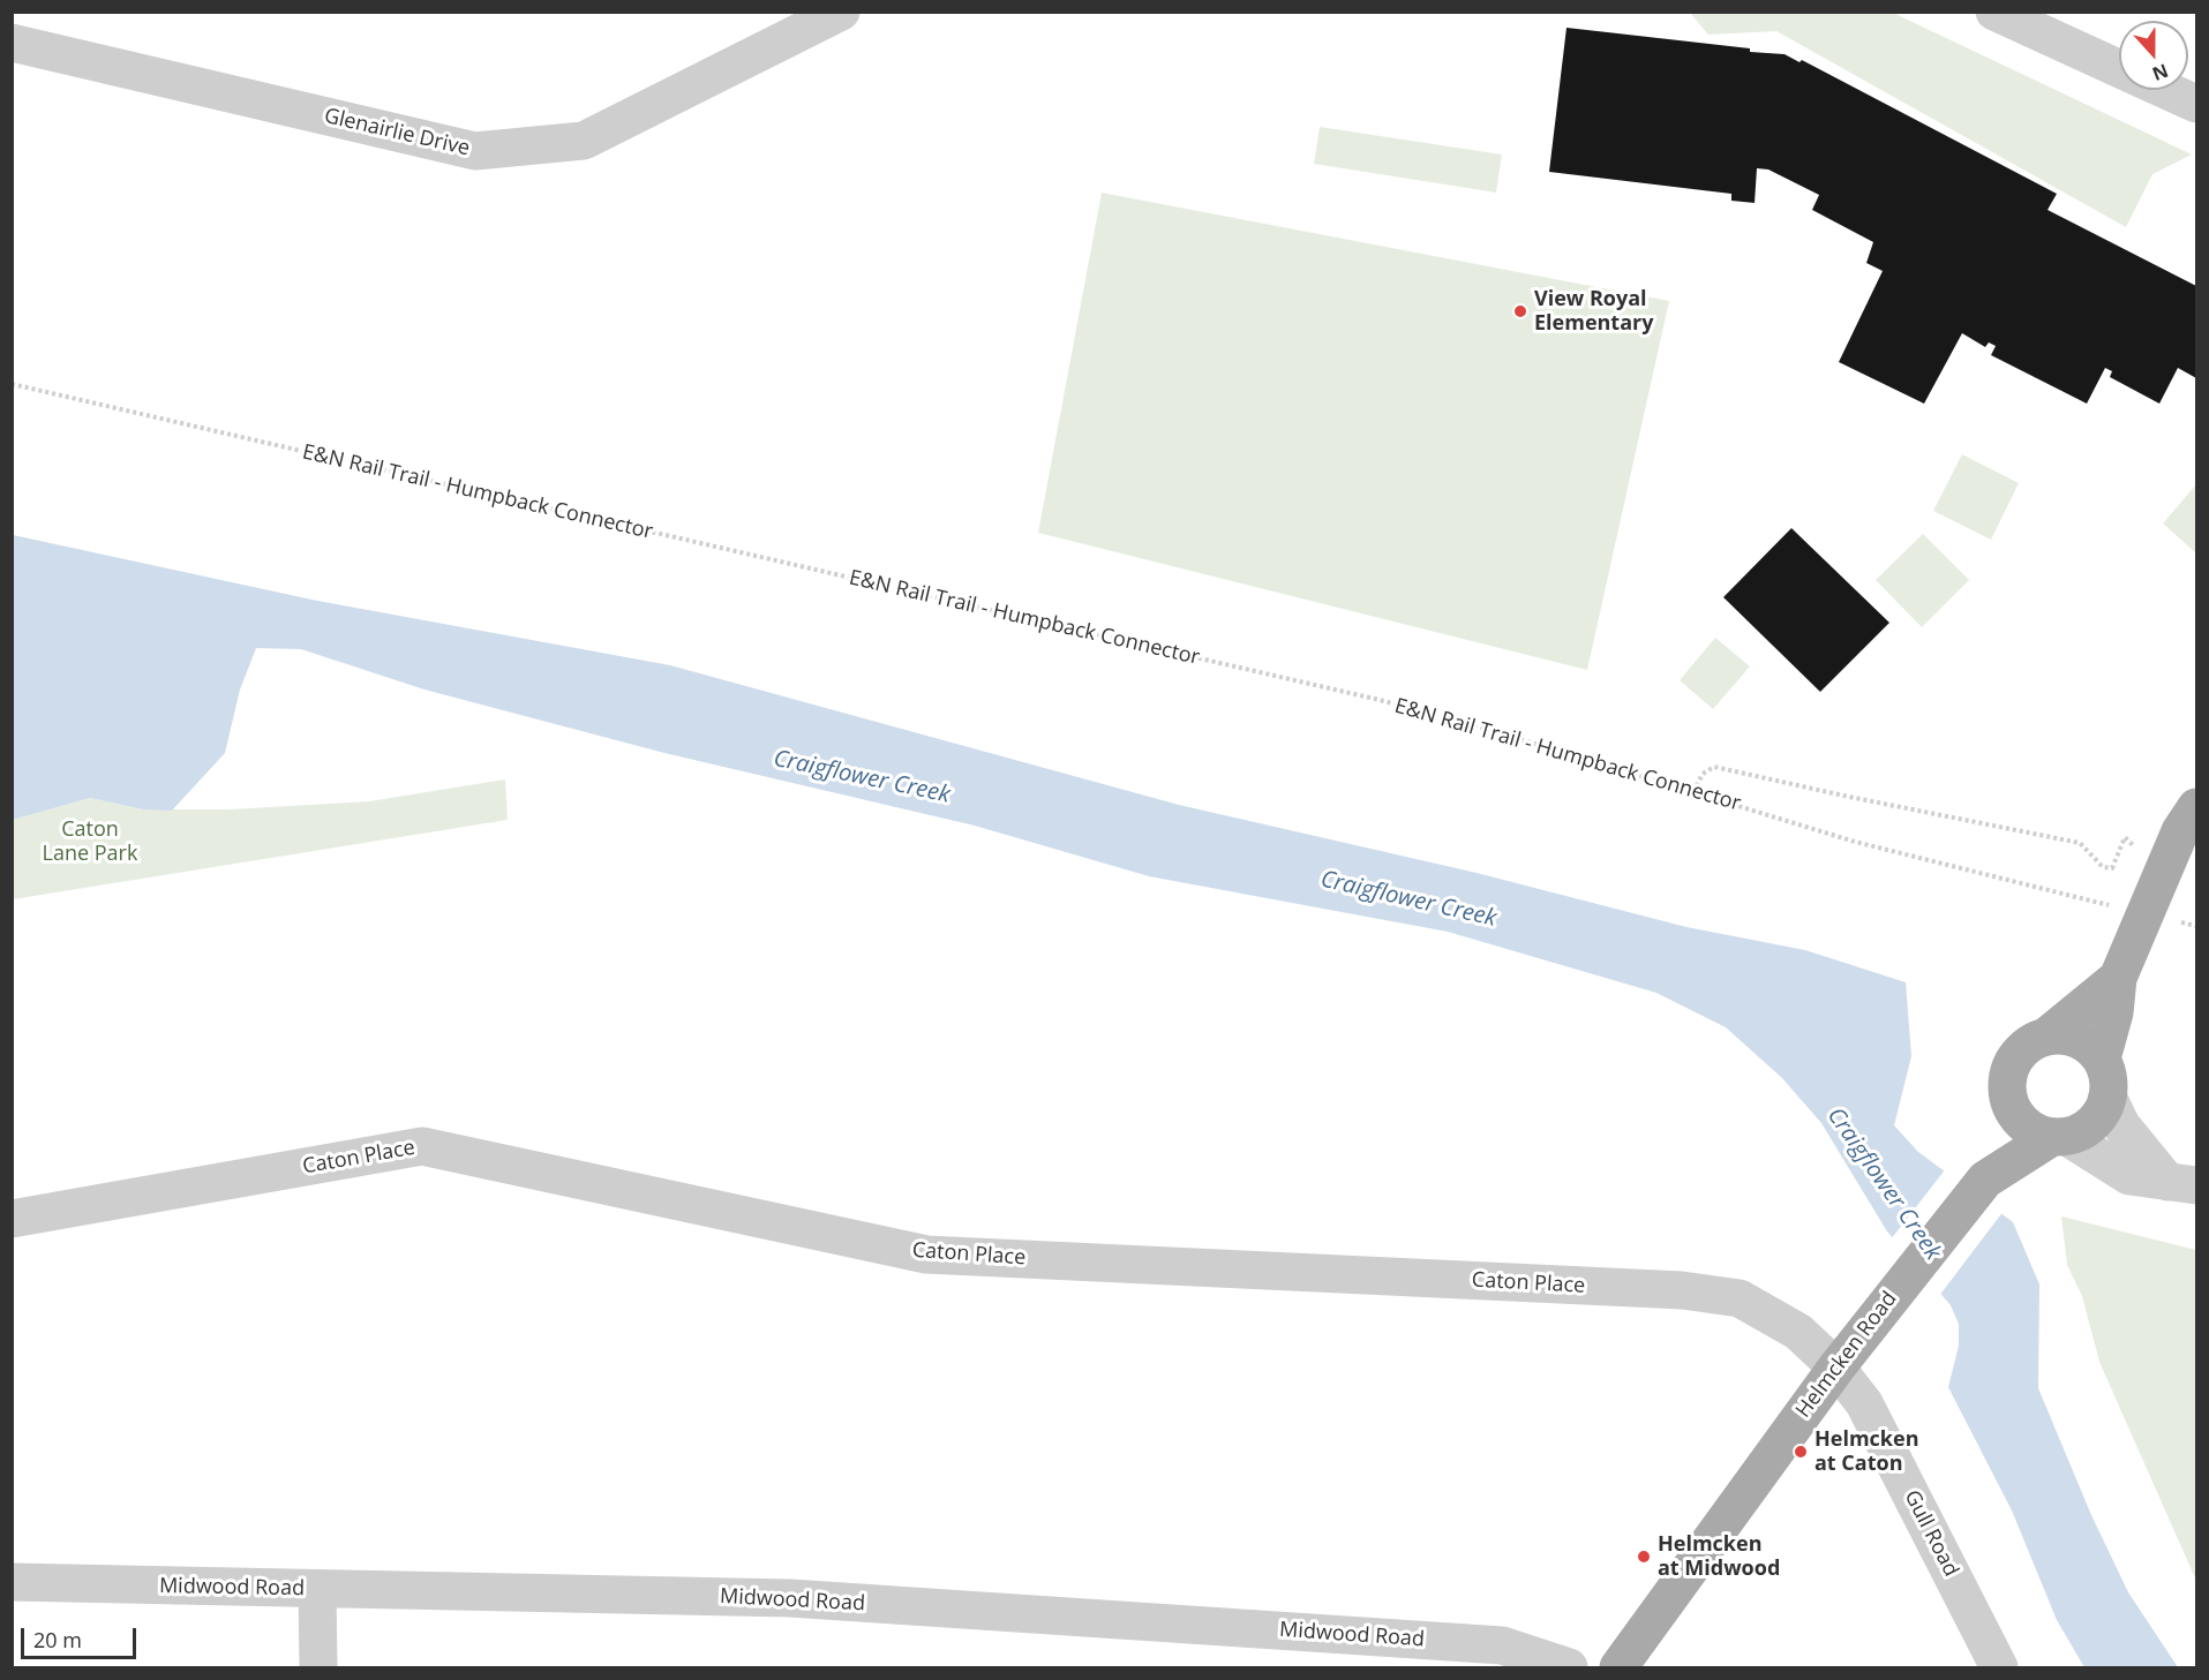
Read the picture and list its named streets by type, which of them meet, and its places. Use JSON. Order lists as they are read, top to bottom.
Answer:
{
  "streets": {
    "main road": ["Helmcken Road"],
    "street": [
      "Glenairlie Drive",
      "Caton Place",
      "Gull Road",
      "Midwood Road"
    ],
    "path": ["E&N Rail Trail - Humpback Connector"]
  },
  "crossings": [
    ["Caton Place", "Helmcken Road"],
    ["Caton Place", "Gull Road"],
    ["Helmcken Road", "Gull Road"]
  ],
  "water": ["Craigflower Creek"],
  "parks": ["Caton Lane Park"],
  "places": ["View Royal Elementary", "Helmcken at Caton", "Helmcken at Midwood"],
  "scale_bar": "20 m",
  "north": "bottom"
}
